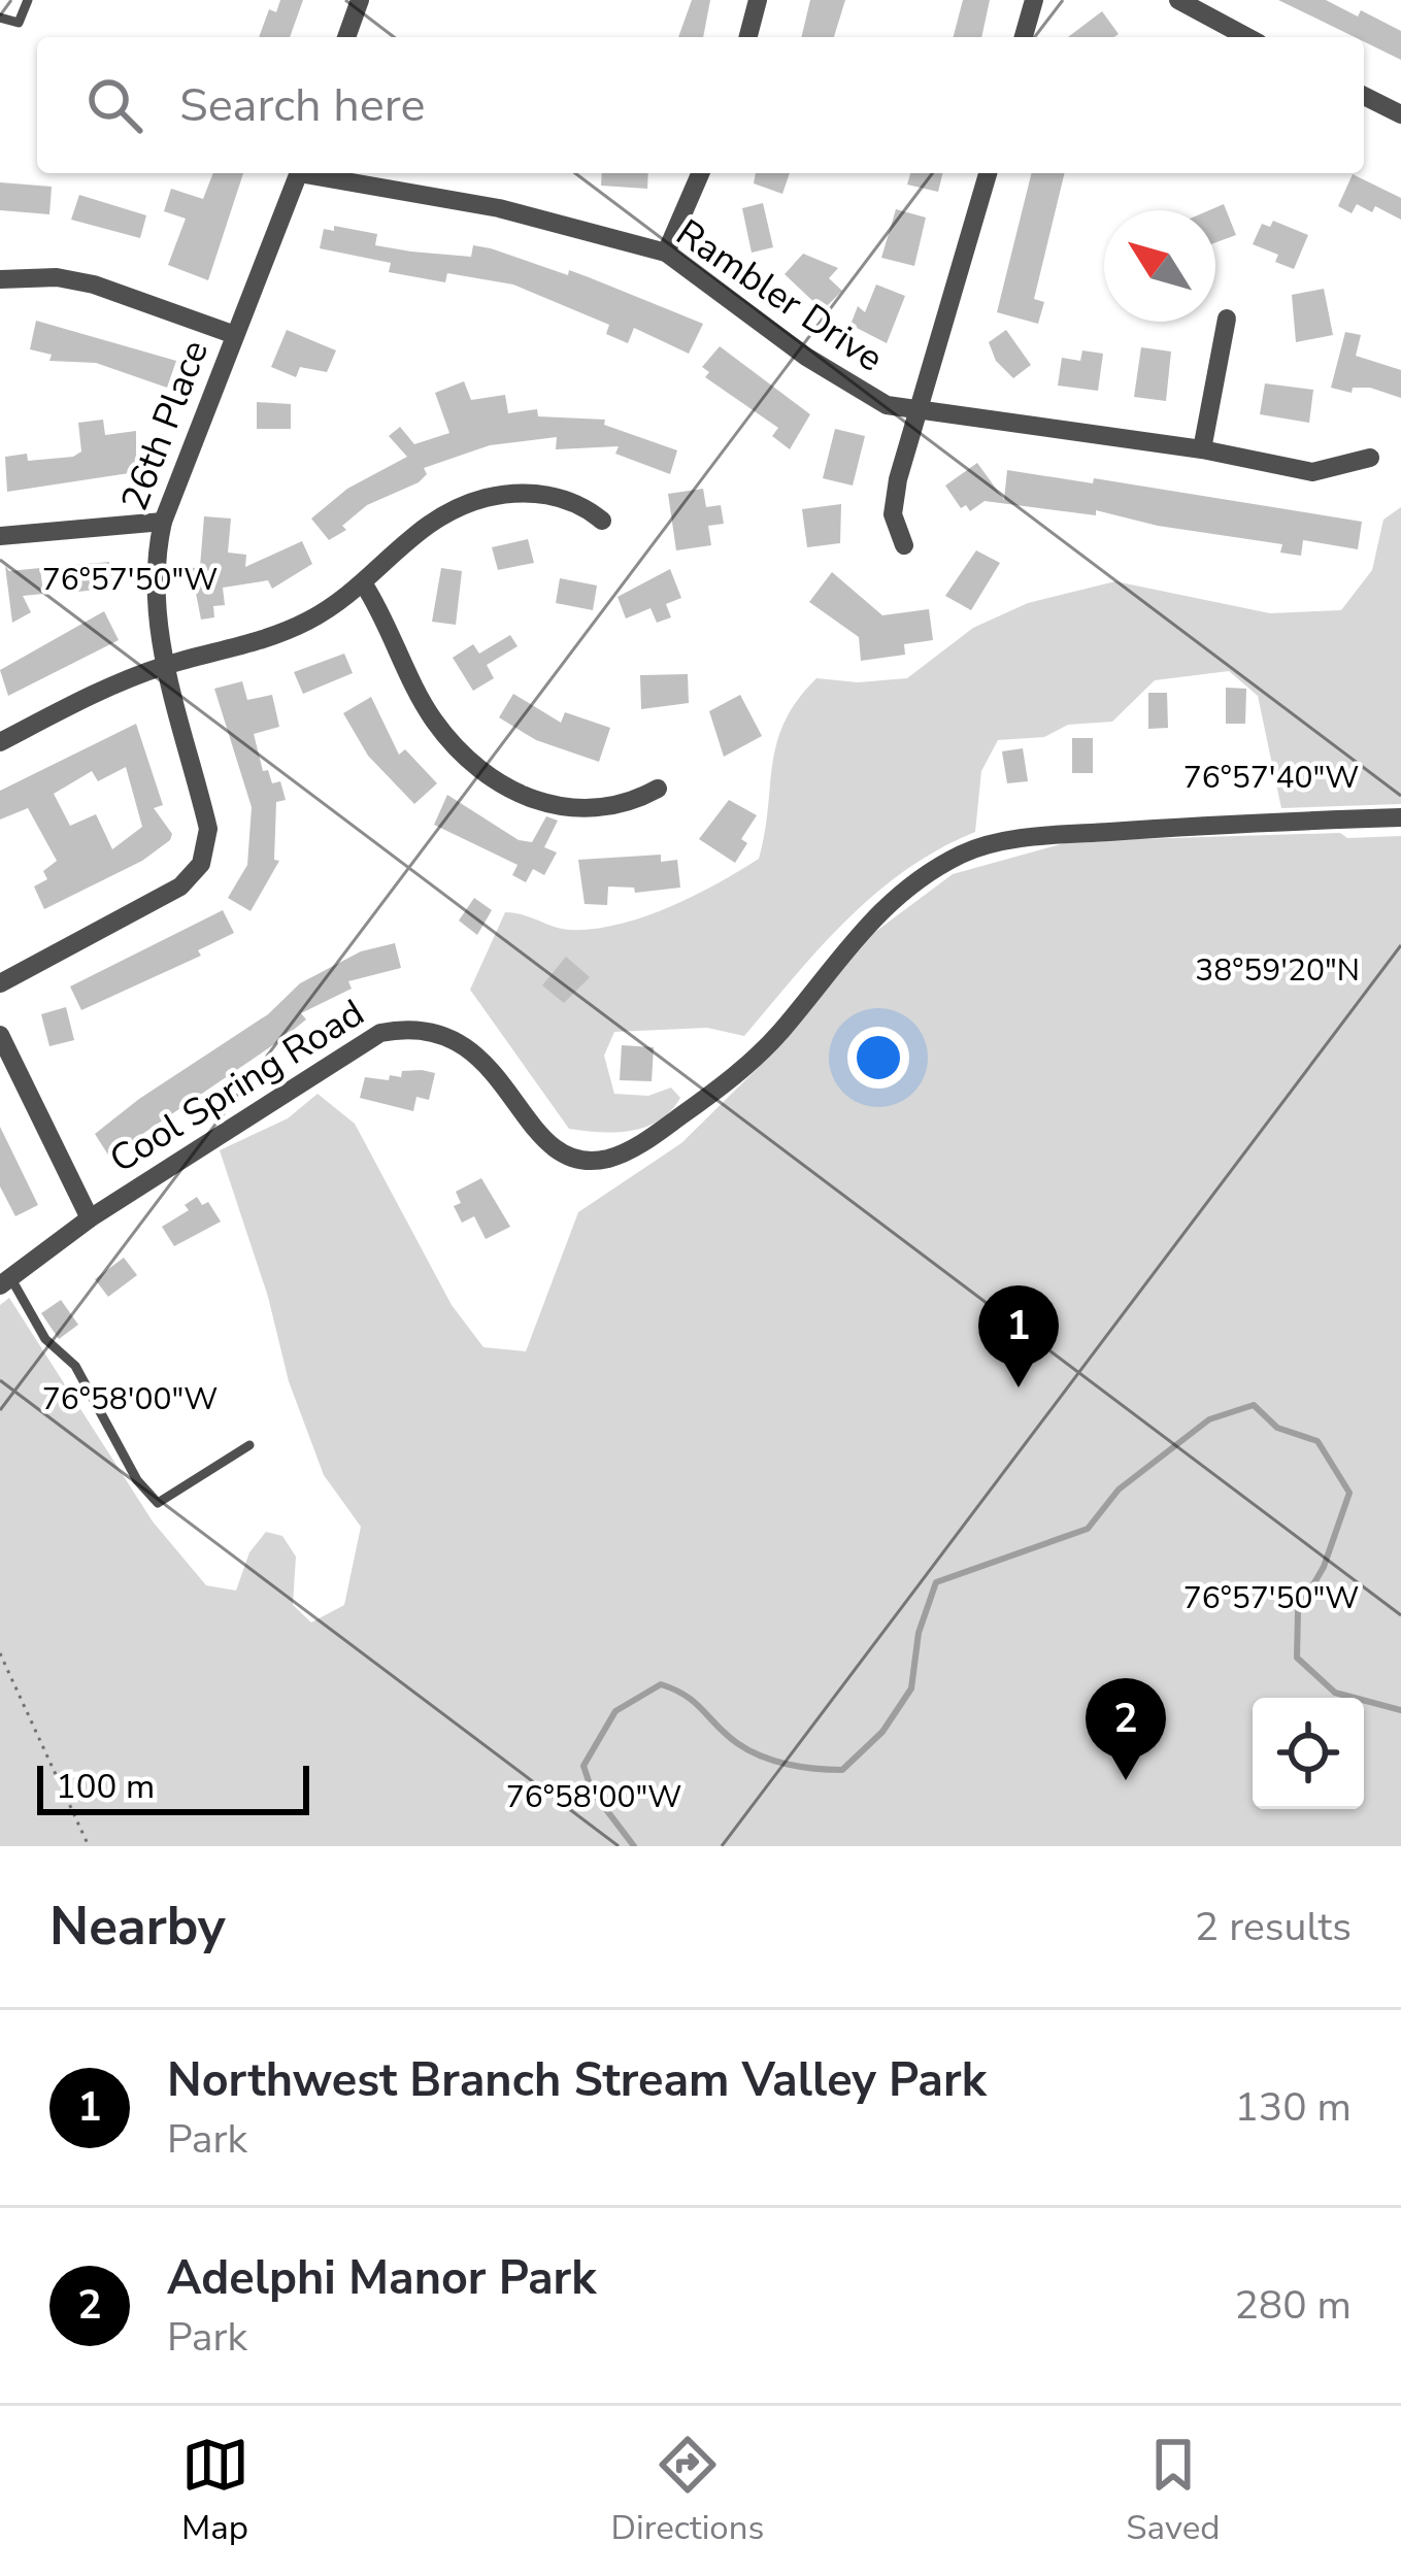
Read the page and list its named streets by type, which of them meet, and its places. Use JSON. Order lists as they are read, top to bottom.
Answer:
{
  "streets": {
    "street": ["Rambler Drive", "26th Place", "Cool Spring Road"]
  },
  "scale_bar": "100 m",
  "north": "top left",
  "page": {
    "search": "Search here",
    "pins": ["1", "2"],
    "scale": "100 m",
    "heading": ["Nearby", "2 results"],
    "list": [
      {
        "mark": "1",
        "name": "Northwest Branch Stream Valley Park",
        "note": "Park",
        "value": "130 m"
      },
      {
        "mark": "2",
        "name": "Adelphi Manor Park",
        "note": "Park",
        "value": "280 m"
      }
    ],
    "nav": ["Map", "Directions", "Saved"]
  },
  "coordinates": [
    "76°57'50\"W",
    "76°57'40\"W",
    "38°59'20\"N",
    "76°58'00\"W"
  ]
}
